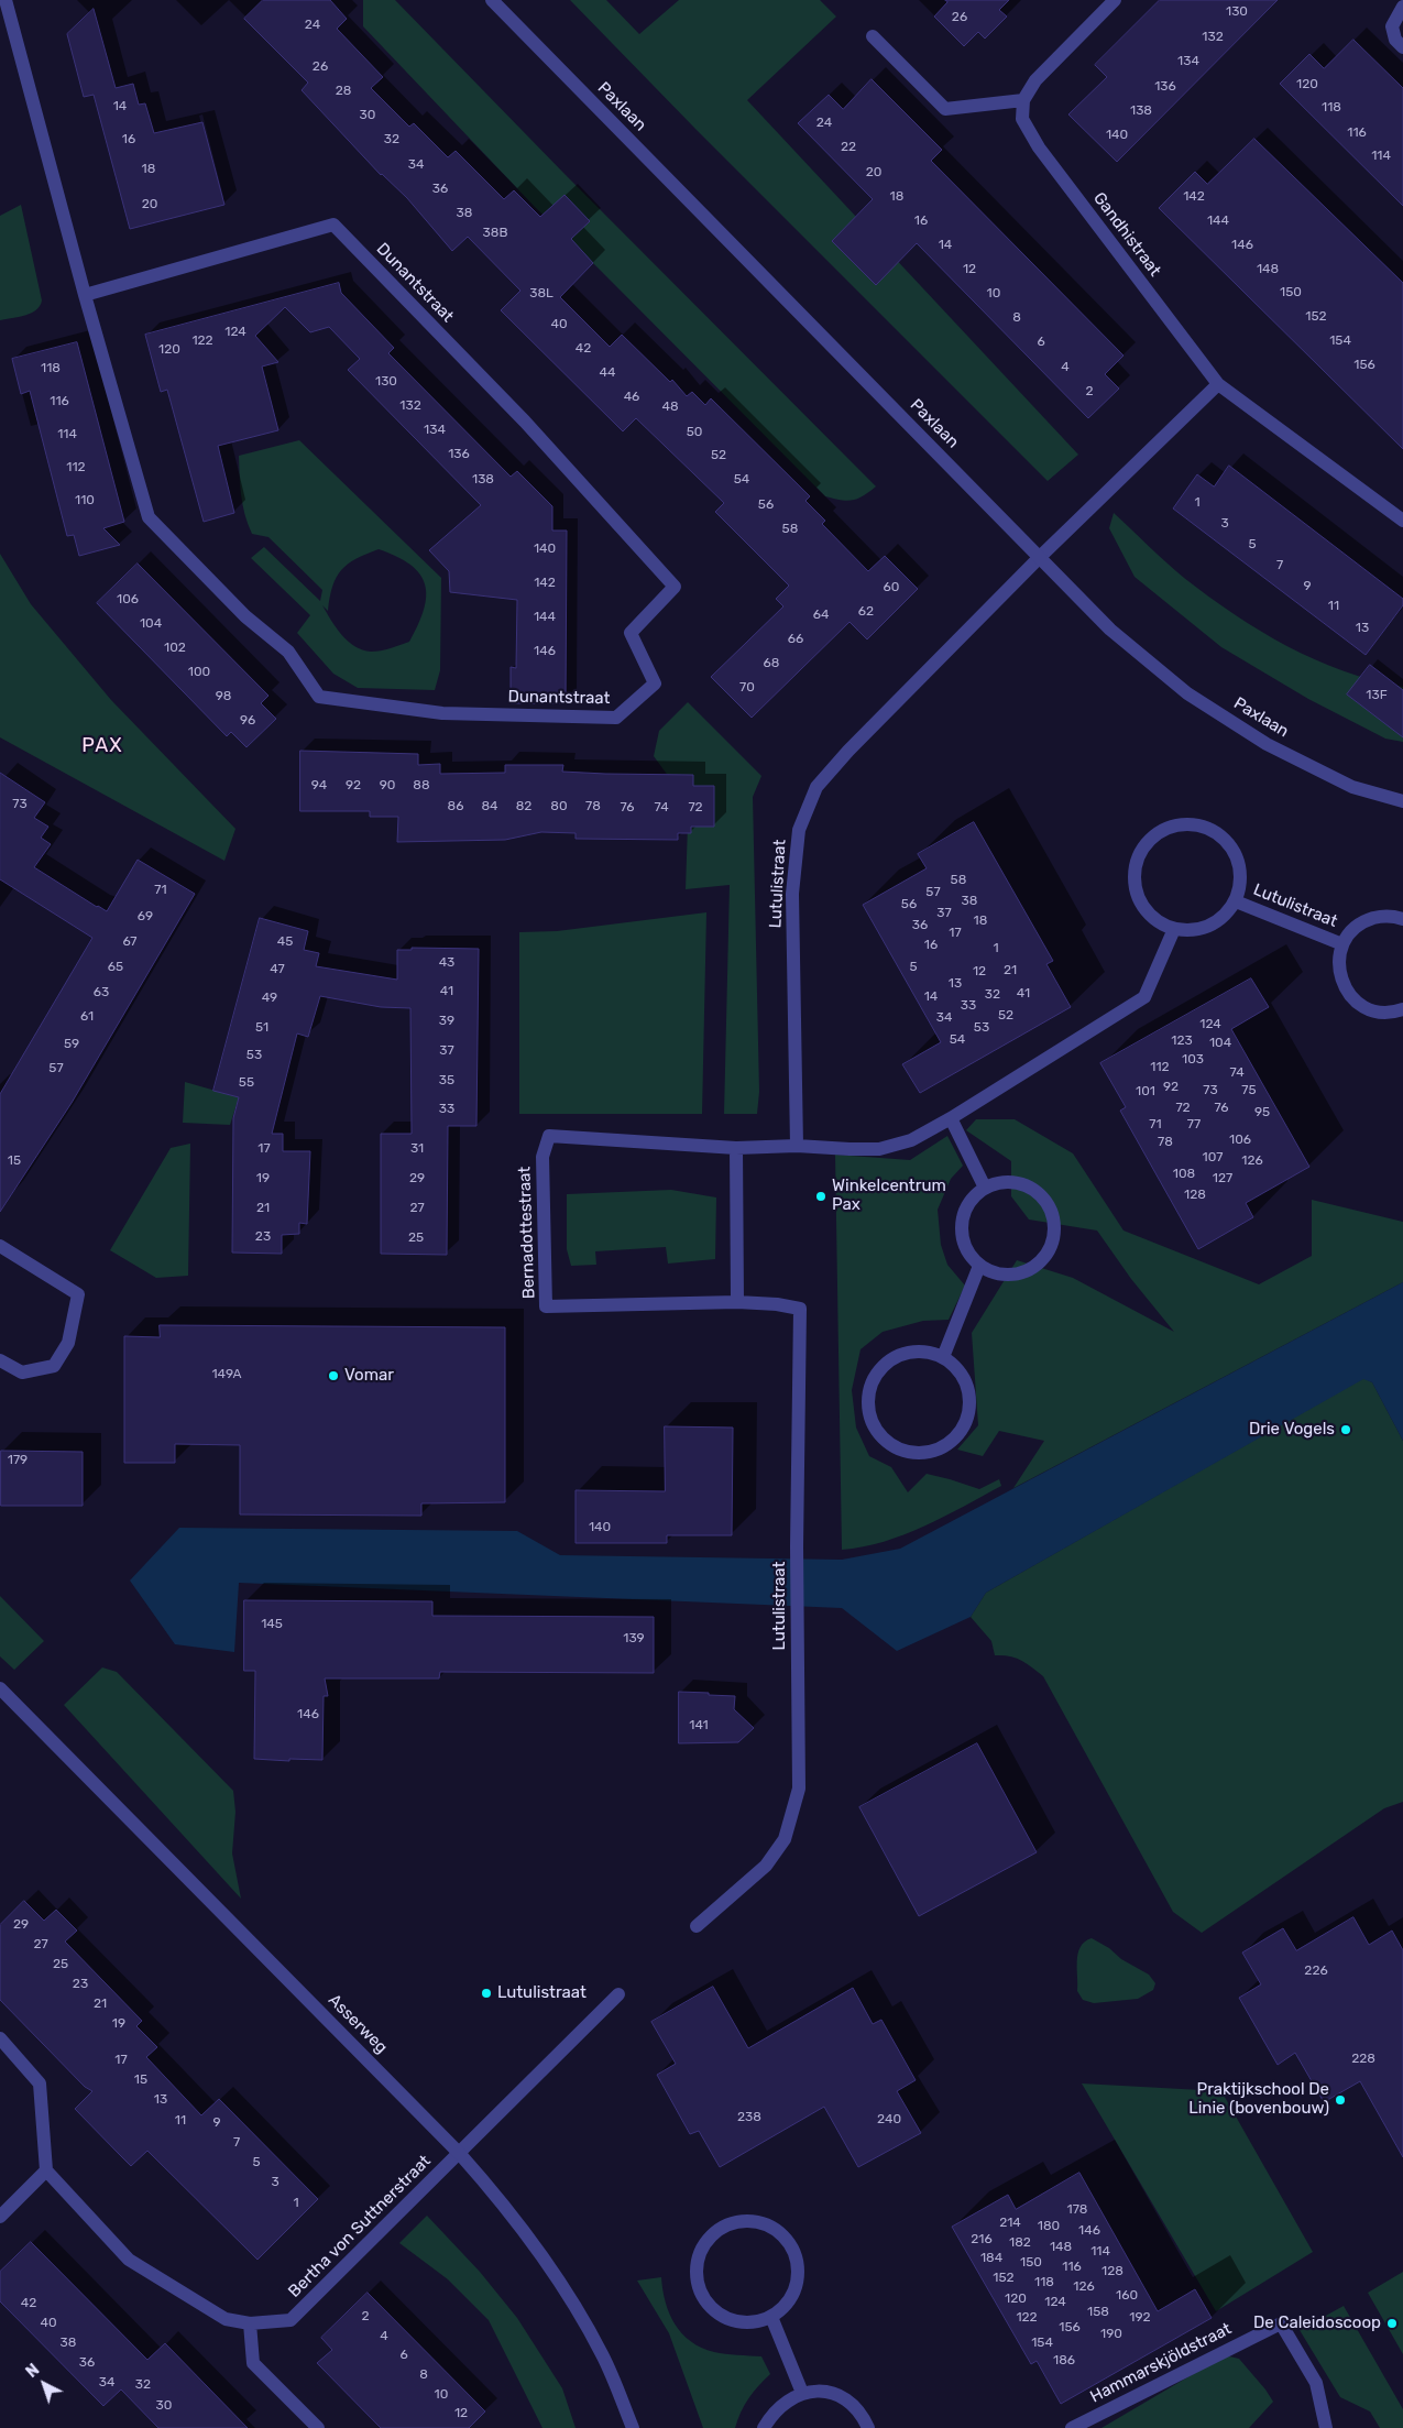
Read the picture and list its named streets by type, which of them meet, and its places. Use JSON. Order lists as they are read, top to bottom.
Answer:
{
  "streets": {
    "street": [
      "Paxlaan",
      "Gandhistraat",
      "Dunantstraat",
      "Lutulistraat",
      "Bernadottestraat",
      "Asserweg",
      "Bertha von Suttnerstraat",
      "Hammarskjöldstraat"
    ]
  },
  "crossings": [
    ["Paxlaan", "Lutulistraat"],
    ["Lutulistraat", "Bernadottestraat"],
    ["Asserweg", "Bertha von Suttnerstraat"]
  ],
  "districts": ["PAX"],
  "places": [
    "Winkelcentrum Pax",
    "Vomar",
    "Drie Vogels",
    "Lutulistraat",
    "Praktijkschool De Linie (bovenbouw)",
    "De Caleidoscoop"
  ],
  "house_numbers": [
    "130",
    "26",
    "24",
    "132",
    "134",
    "26",
    "120",
    "136",
    "28",
    "14",
    "118",
    "138",
    "30",
    "24",
    "116",
    "140",
    "16",
    "32",
    "22",
    "114",
    "34",
    "18",
    "20",
    "36",
    "18",
    "142",
    "20",
    "38",
    "16",
    "144",
    "38B",
    "14",
    "146",
    "12",
    "148",
    "150",
    "38L",
    "10",
    "152",
    "8",
    "40",
    "124",
    "122",
    "154",
    "6",
    "42",
    "120",
    "156",
    "4",
    "118",
    "44",
    "130",
    "2",
    "46",
    "116",
    "132",
    "48",
    "134",
    "50",
    "114",
    "136",
    "52",
    "112",
    "138",
    "54",
    "110",
    "1",
    "56",
    "3",
    "58",
    "5",
    "140",
    "7",
    "142",
    "9",
    "60",
    "106",
    "11",
    "62",
    "64",
    "144",
    "104",
    "13",
    "66",
    "102",
    "146",
    "68",
    "100",
    "70",
    "13F",
    "98",
    "96",
    "94",
    "92",
    "90",
    "88",
    "73",
    "86",
    "84",
    "82",
    "80",
    "78",
    "76",
    "74",
    "72",
    "58",
    "71",
    "57",
    "38",
    "56",
    "37",
    "69",
    "18",
    "36",
    "17",
    "67",
    "45",
    "16",
    "1",
    "43",
    "65",
    "5",
    "47",
    "21",
    "12",
    "13",
    "41",
    "63",
    "41",
    "32",
    "14",
    "49",
    "33",
    "52",
    "61",
    "34",
    "39",
    "124",
    "51",
    "53",
    "54",
    "123",
    "104",
    "59",
    "37",
    "53",
    "103",
    "112",
    "57",
    "74",
    "35",
    "55",
    "92",
    "73",
    "75",
    "101",
    "72",
    "76",
    "33",
    "95",
    "71",
    "77",
    "106",
    "78",
    "17",
    "31",
    "107",
    "15",
    "126",
    "108",
    "19",
    "29",
    "127",
    "128",
    "21",
    "27",
    "23",
    "25",
    "149A",
    "179",
    "140",
    "145",
    "139",
    "146",
    "141",
    "29",
    "27",
    "25",
    "226",
    "23",
    "21",
    "19",
    "228",
    "17",
    "15",
    "13",
    "238",
    "240",
    "11",
    "9",
    "7",
    "5",
    "3",
    "1",
    "178",
    "214",
    "180",
    "146",
    "216",
    "182",
    "148",
    "114",
    "184",
    "150",
    "116",
    "128",
    "152",
    "118",
    "126",
    "160",
    "120",
    "124",
    "42",
    "158",
    "2",
    "122",
    "192",
    "40",
    "156",
    "190",
    "4",
    "38",
    "154",
    "6",
    "186",
    "36",
    "8",
    "34",
    "32",
    "10",
    "30",
    "12"
  ],
  "north": "top left"
}
